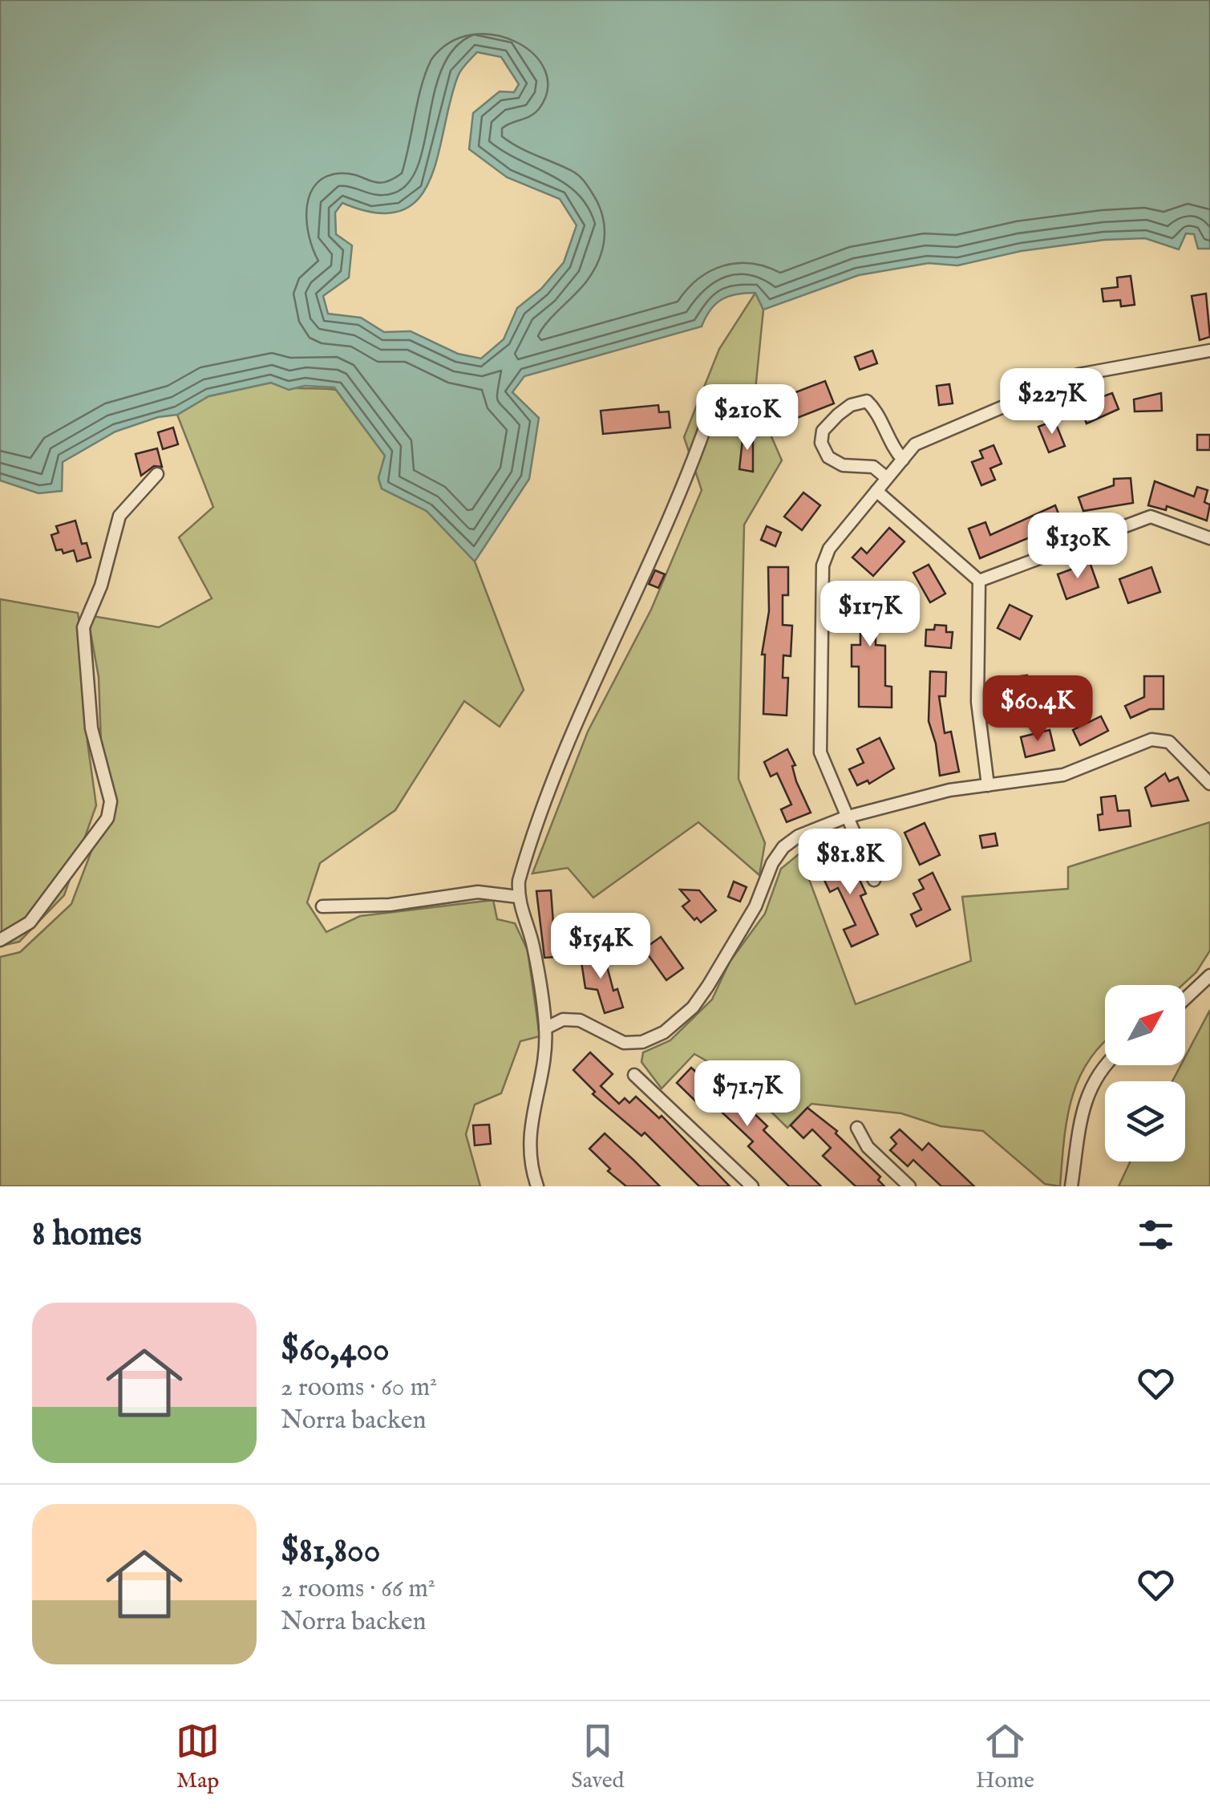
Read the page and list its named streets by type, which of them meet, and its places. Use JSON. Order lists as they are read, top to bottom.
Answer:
{
  "north": "top right",
  "page": {
    "price": [
      "$227K",
      "$210K",
      "$130K",
      "$117K",
      "$60.4K",
      "$81.8K",
      "$154K",
      "$71.7K"
    ],
    "heading": "8 homes",
    "list": [
      {
        "name": "$60,400",
        "note": "2 rooms · 60 m² · Norra backen"
      },
      {
        "name": "$81,800",
        "note": "2 rooms · 66 m² · Norra backen"
      }
    ],
    "tabs": ["Map", "Saved", "Home"]
  }
}
